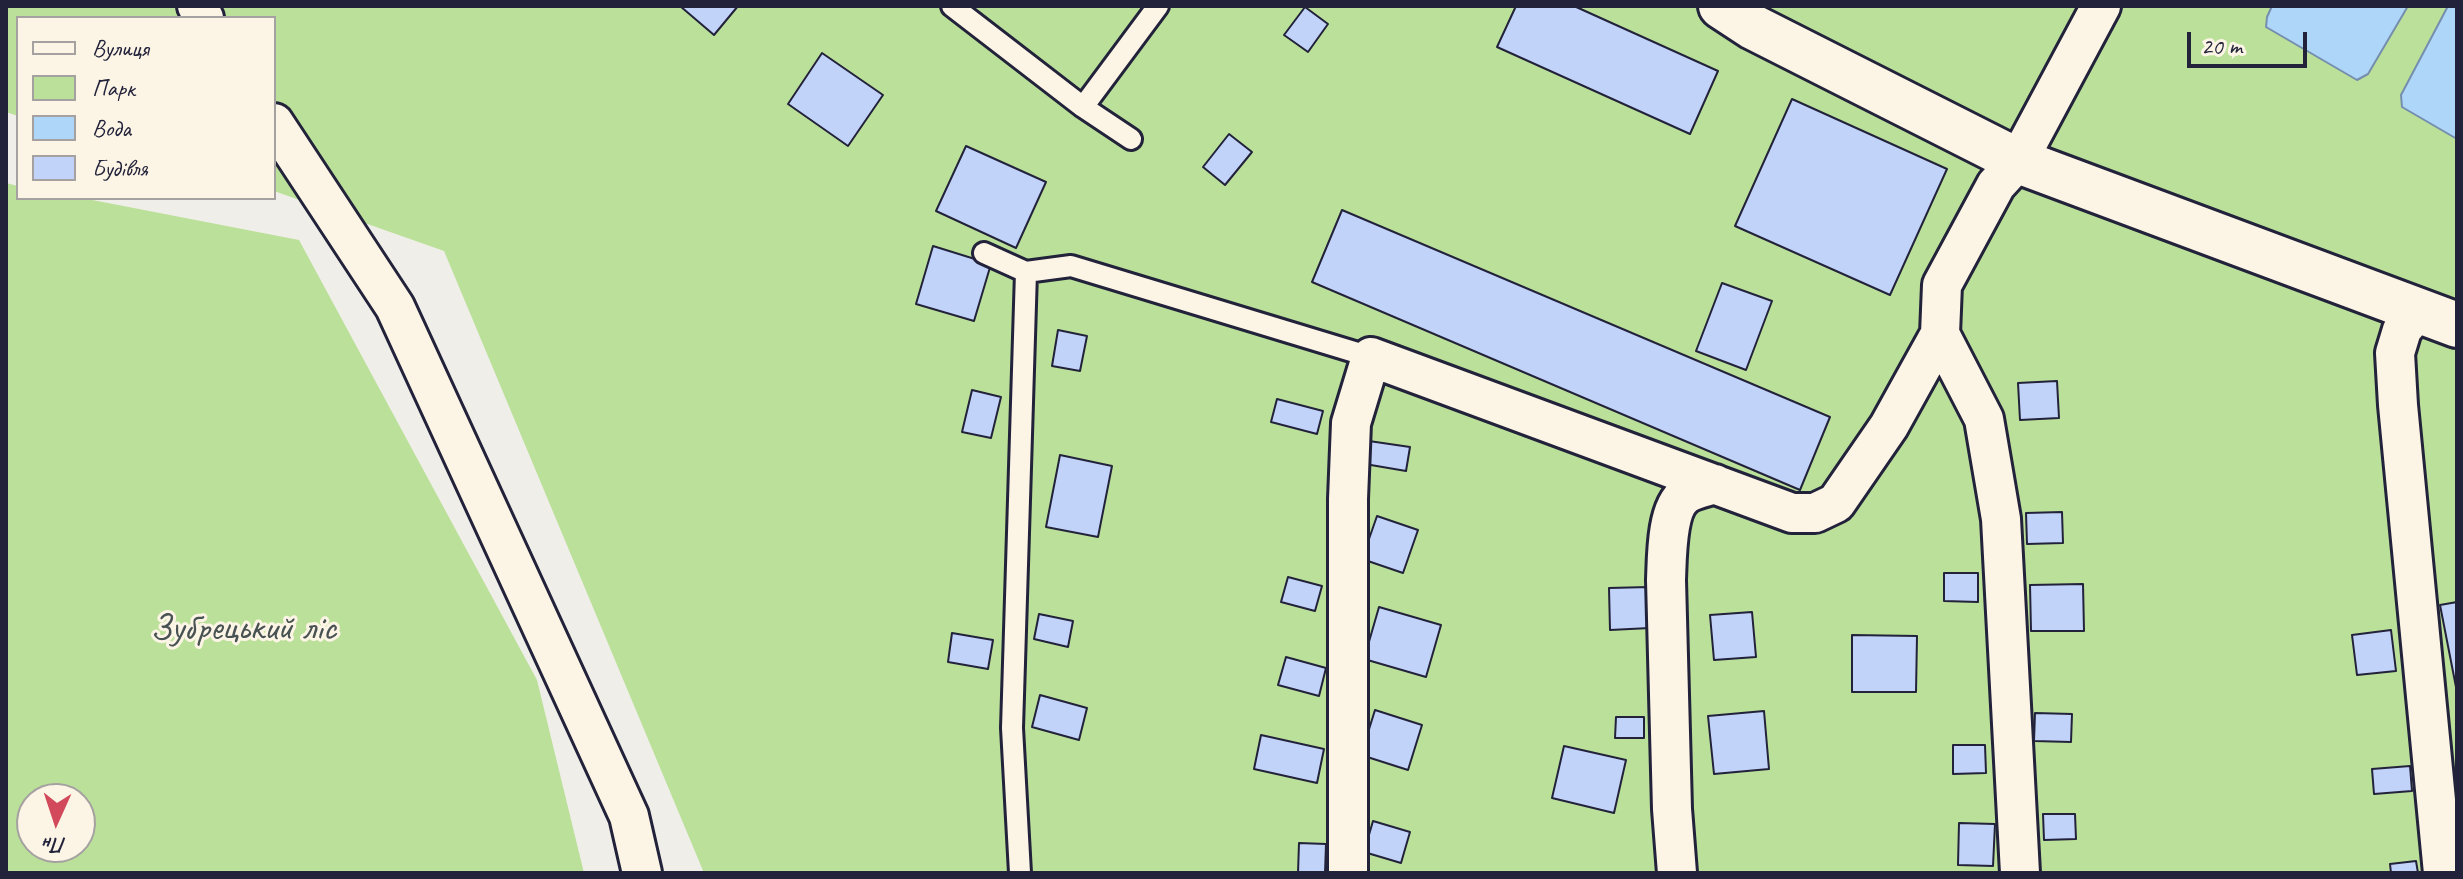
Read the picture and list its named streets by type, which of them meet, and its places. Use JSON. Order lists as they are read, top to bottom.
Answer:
{
  "parks": ["Зубрецький ліс"],
  "legend": [
    "Вулиця",
    "Парк",
    "Вода",
    "Будівля"
  ],
  "scale_bar": "20 m",
  "north": "bottom"
}
